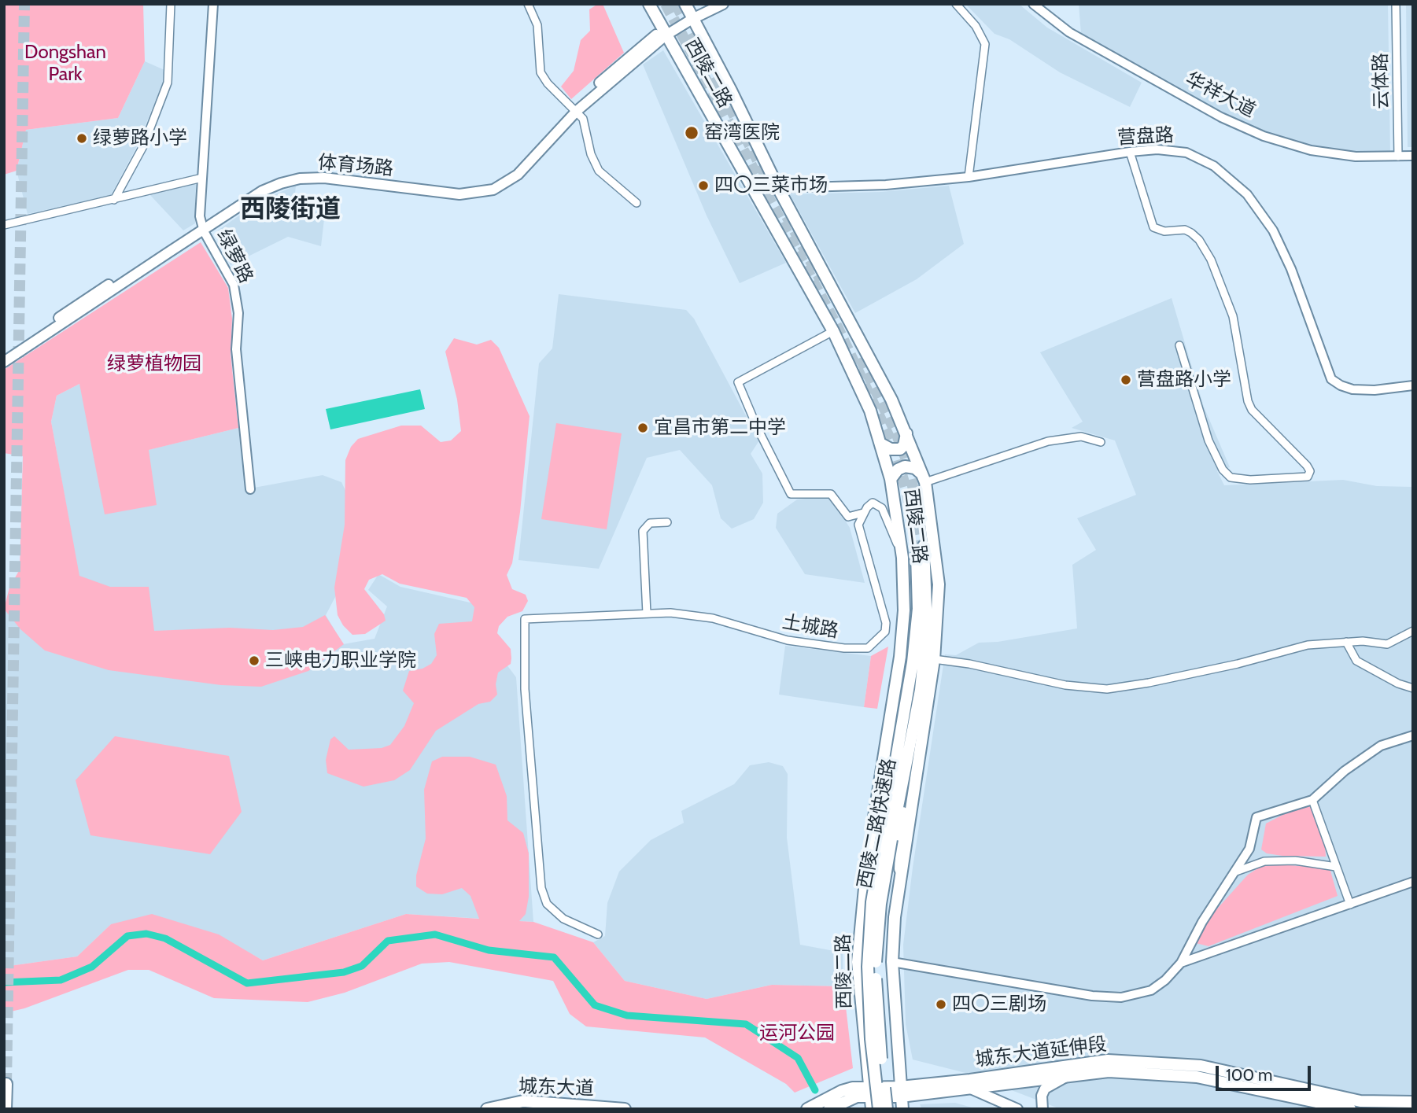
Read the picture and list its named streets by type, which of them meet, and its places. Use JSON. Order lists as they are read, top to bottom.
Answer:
{
  "streets": {
    "main road": [
      "西陵二路",
      "体育场路",
      "西陵二路快速路",
      "城东大道延伸段",
      "城东大道"
    ],
    "street": [
      "云体路",
      "华祥大道",
      "营盘路",
      "绿萝路",
      "土城路"
    ]
  },
  "crossings": [
    ["西陵二路", "营盘路"],
    ["西陵二路", "体育场路"],
    ["西陵二路", "城东大道延伸段"],
    ["云体路", "华祥大道"],
    ["体育场路", "绿萝路"]
  ],
  "districts": ["西陵街道"],
  "parks": ["Dongshan Park", "绿萝植物园", "运河公园"],
  "places": [
    "窑湾医院",
    "绿萝路小学",
    "四〇三菜市场",
    "营盘路小学",
    "宜昌市第二中学",
    "三峡电力职业学院",
    "四〇三剧场"
  ],
  "scale_bar": "100 m"
}
